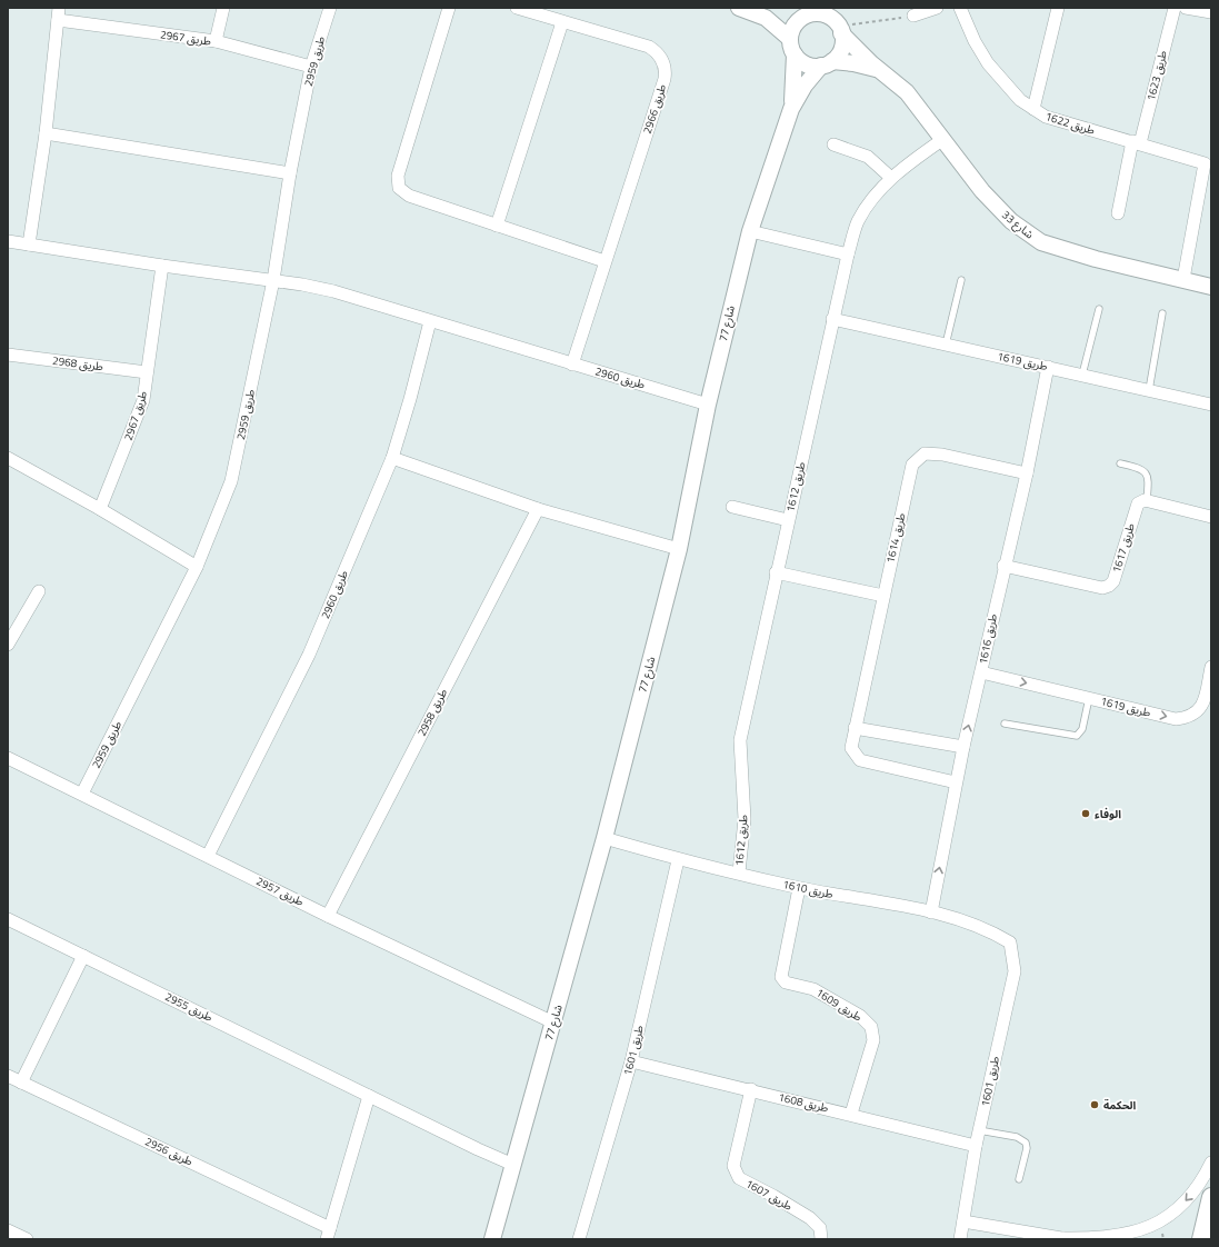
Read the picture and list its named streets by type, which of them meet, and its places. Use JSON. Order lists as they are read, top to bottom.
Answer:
{
  "streets": {
    "street": [
      "طريق 2967",
      "طريق 2959",
      "طريق 1623",
      "طريق 2966",
      "طريق 1622",
      "شارع 33",
      "شارع 77",
      "طريق 1619",
      "طريق 2968",
      "طريق 2960",
      "طريق 1612",
      "طريق 1614",
      "طريق 1617",
      "طريق 1616",
      "طريق 2958",
      "طريق 1610",
      "طريق 2957",
      "طريق 1609",
      "طريق 2955",
      "طريق 1601",
      "طريق 1608",
      "طريق 2956",
      "طريق 1607"
    ]
  },
  "crossings": [
    ["طريق 2967", "طريق 2959"],
    ["طريق 2967", "طريق 2968"],
    ["طريق 2959", "طريق 2960"],
    ["طريق 2959", "طريق 2957"],
    ["طريق 1623", "طريق 1622"],
    ["طريق 2966", "طريق 2960"],
    ["طريق 1622", "شارع 33"],
    ["شارع 33", "شارع 77"],
    ["شارع 33", "طريق 1612"],
    ["شارع 77", "طريق 2960"],
    ["شارع 77", "طريق 1610"],
    ["شارع 77", "طريق 2957"],
    ["شارع 77", "طريق 2955"],
    ["طريق 1619", "طريق 1612"],
    ["طريق 1619", "طريق 1616"],
    ["طريق 2960", "طريق 2957"],
    ["طريق 1612", "طريق 1610"],
    ["طريق 1614", "طريق 1616"],
    ["طريق 1617", "طريق 1616"],
    ["طريق 1616", "طريق 1610"],
    ["طريق 2958", "طريق 2957"],
    ["طريق 1610", "طريق 1609"],
    ["طريق 1610", "طريق 1601"],
    ["طريق 1609", "طريق 1608"],
    ["طريق 1601", "طريق 1608"],
    ["طريق 1608", "طريق 1607"]
  ],
  "one_way": ["طريق 1616"],
  "places": ["الوفاء", "الحكمة"]
}
